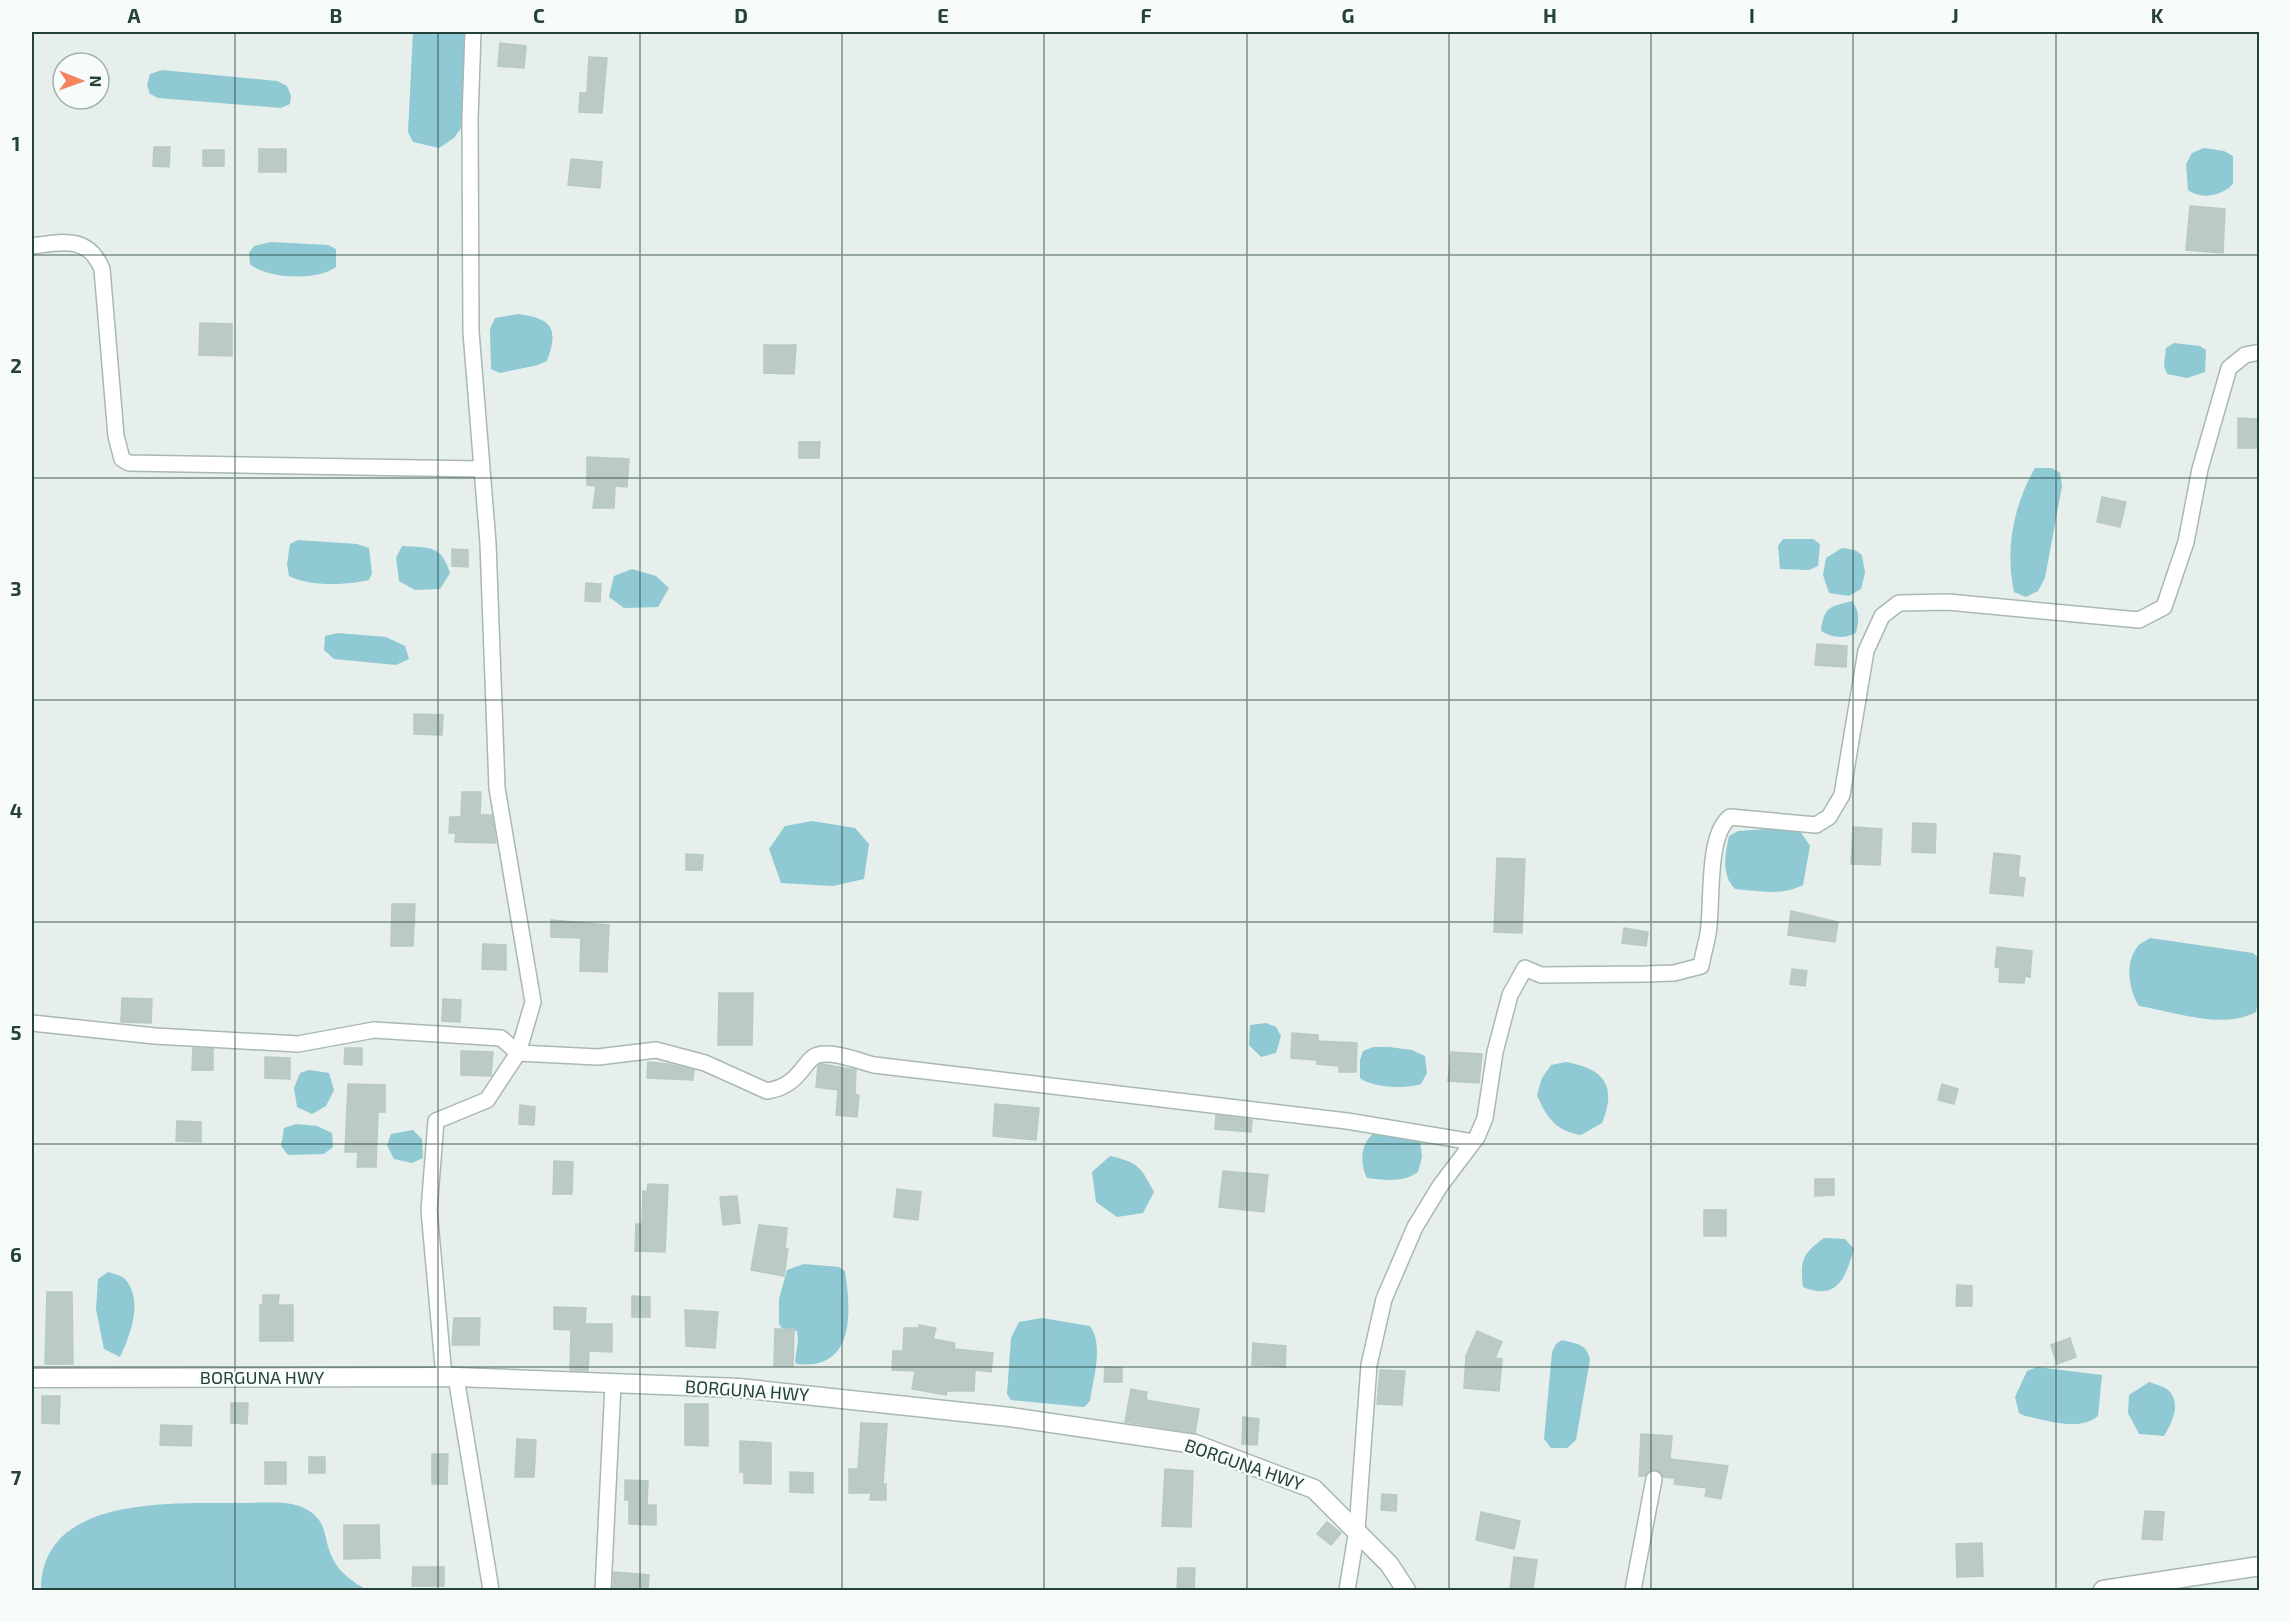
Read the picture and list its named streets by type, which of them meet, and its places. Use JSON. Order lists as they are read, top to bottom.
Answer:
{
  "streets": {
    "street": ["BORGUNA HWY"]
  },
  "north": "right",
  "grid": {
    "columns": [
      "A",
      "B",
      "C",
      "D",
      "E",
      "F",
      "G",
      "H",
      "I",
      "J",
      "K"
    ],
    "rows": [
      "1",
      "2",
      "3",
      "4",
      "5",
      "6",
      "7"
    ]
  }
}
